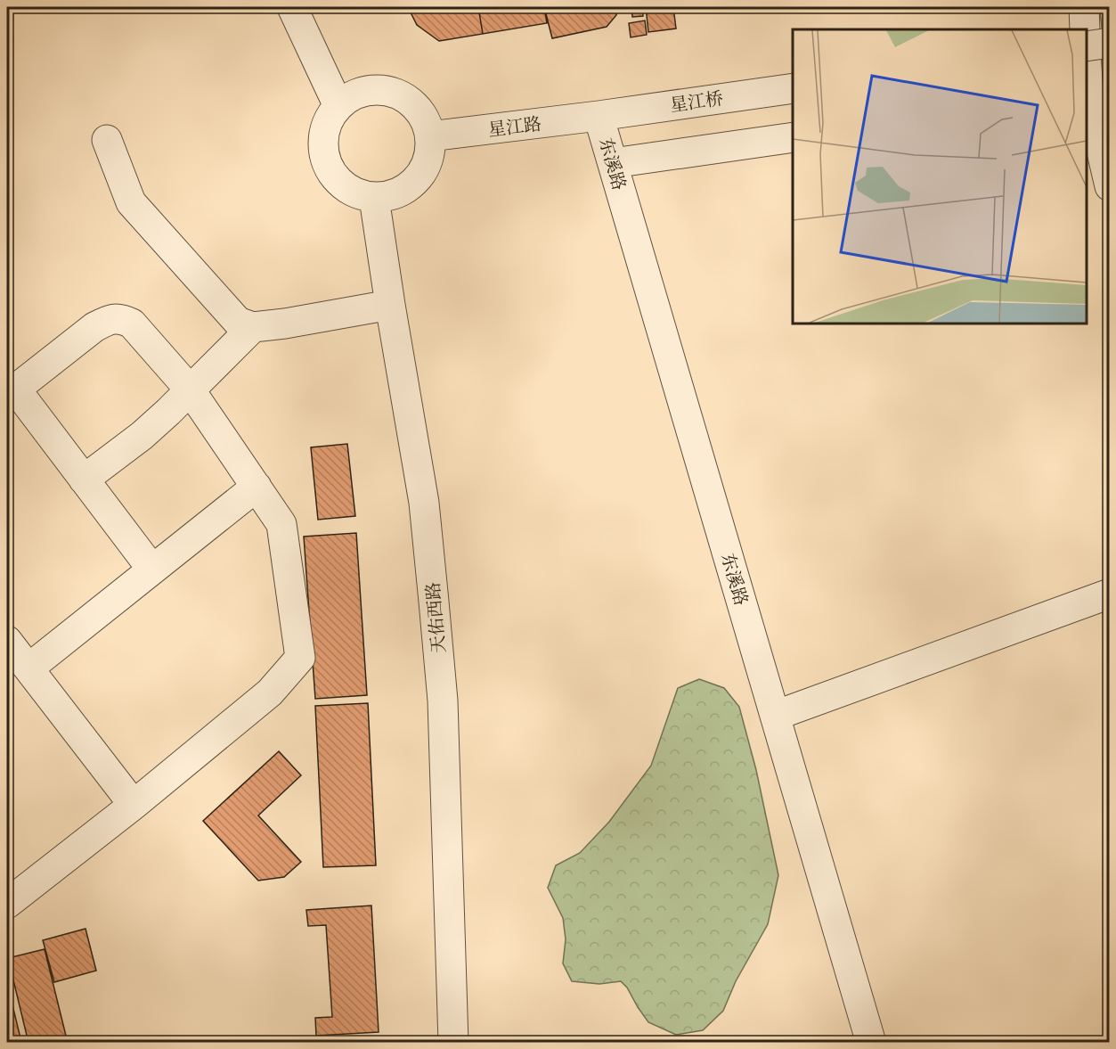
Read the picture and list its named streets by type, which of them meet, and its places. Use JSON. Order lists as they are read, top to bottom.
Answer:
{
  "streets": {
    "street": [
      "星江桥",
      "星江路",
      "东溪路",
      "天佑西路"
    ]
  },
  "crossings": [
    ["星江桥", "星江路"],
    ["星江桥", "东溪路"],
    ["星江路", "东溪路"],
    ["星江路", "天佑西路"]
  ]
}
